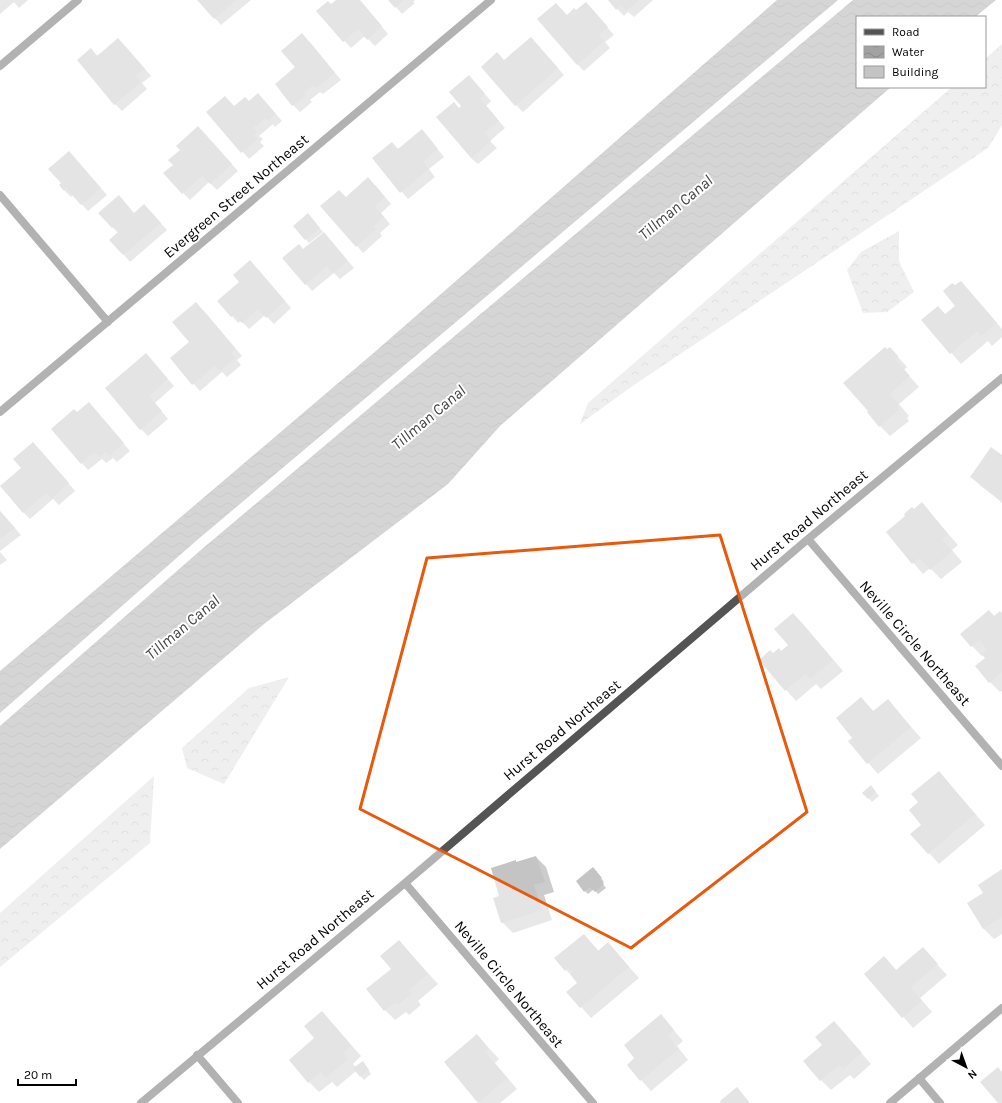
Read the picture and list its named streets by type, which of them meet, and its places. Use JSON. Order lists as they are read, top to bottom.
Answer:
{
  "streets": {
    "street": ["Evergreen Street Northeast", "Hurst Road Northeast", "Neville Circle Northeast"]
  },
  "crossings": [
    ["Hurst Road Northeast", "Neville Circle Northeast"]
  ],
  "water": ["Tillman Canal"],
  "legend": ["Road", "Water", "Building"],
  "scale_bar": "20 m",
  "north": "bottom right"
}
